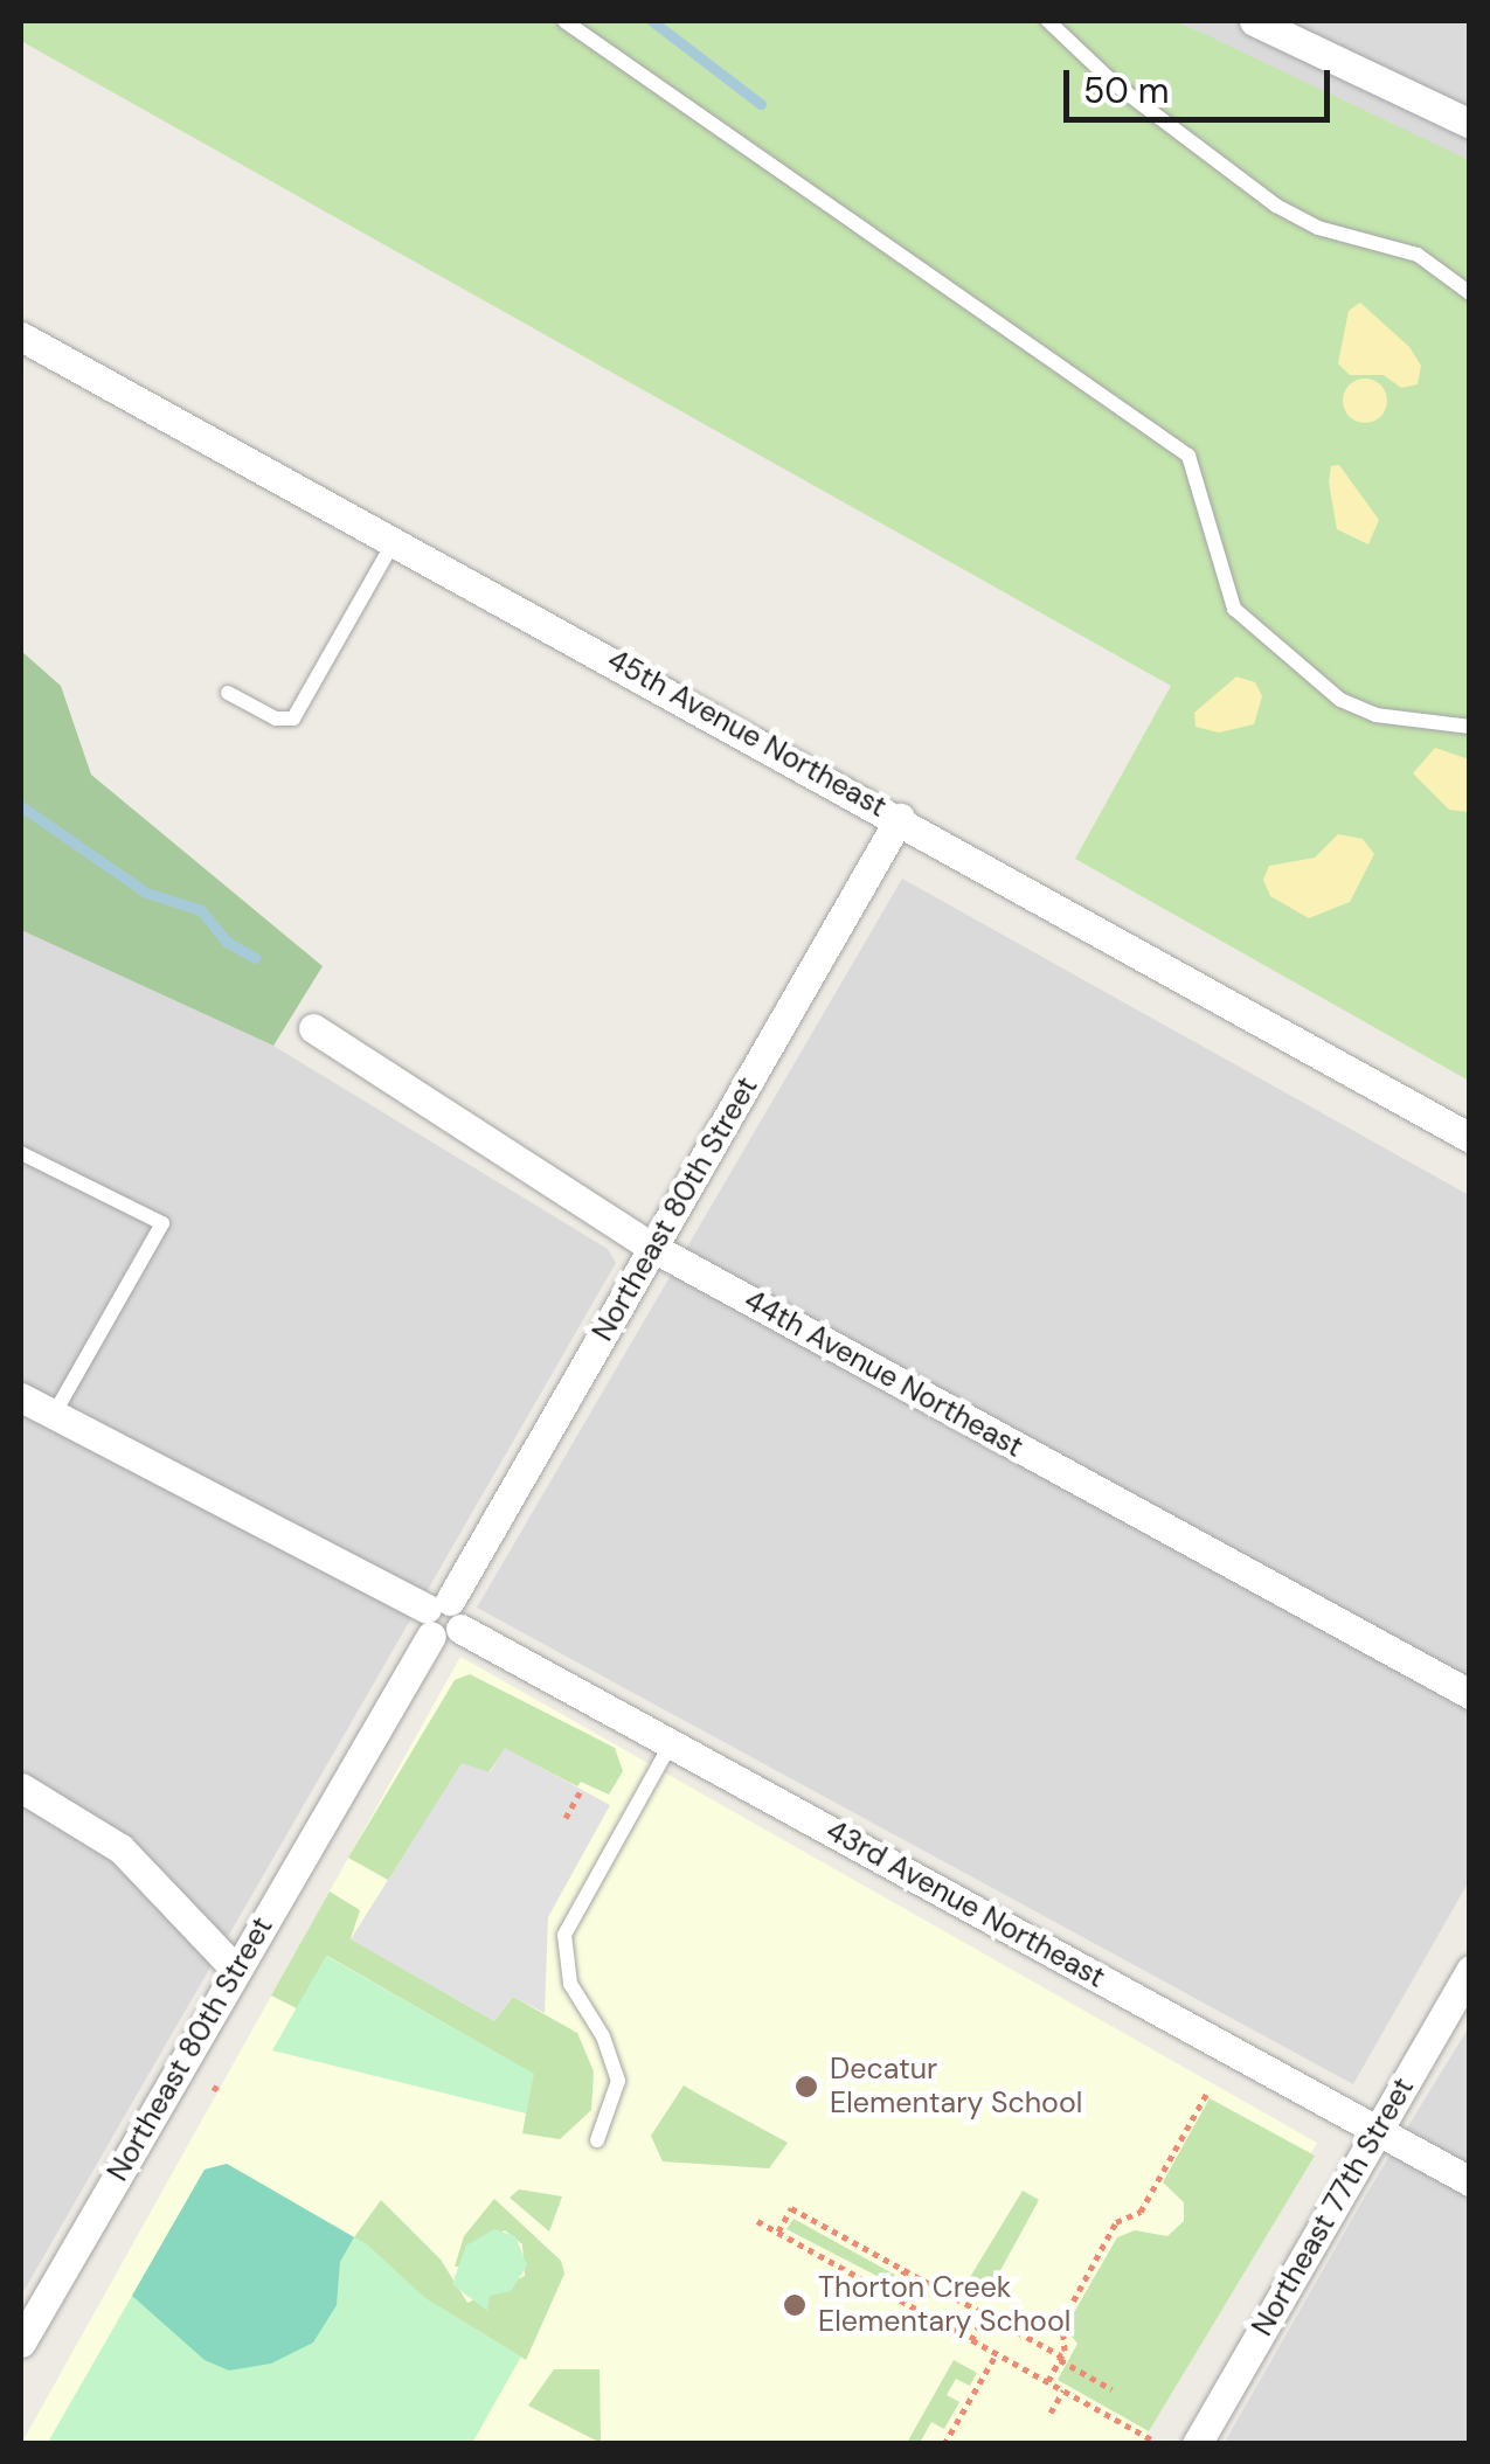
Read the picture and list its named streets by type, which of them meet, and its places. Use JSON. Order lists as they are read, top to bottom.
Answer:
{
  "streets": {
    "street": [
      "45th Avenue Northeast",
      "Northeast 80th Street",
      "44th Avenue Northeast",
      "43rd Avenue Northeast",
      "Northeast 77th Street"
    ]
  },
  "crossings": [
    ["45th Avenue Northeast", "Northeast 80th Street"],
    ["Northeast 80th Street", "44th Avenue Northeast"],
    ["Northeast 80th Street", "43rd Avenue Northeast"],
    ["43rd Avenue Northeast", "Northeast 77th Street"]
  ],
  "places": ["Decatur Elementary School", "Thorton Creek Elementary School"],
  "scale_bar": "50 m"
}
